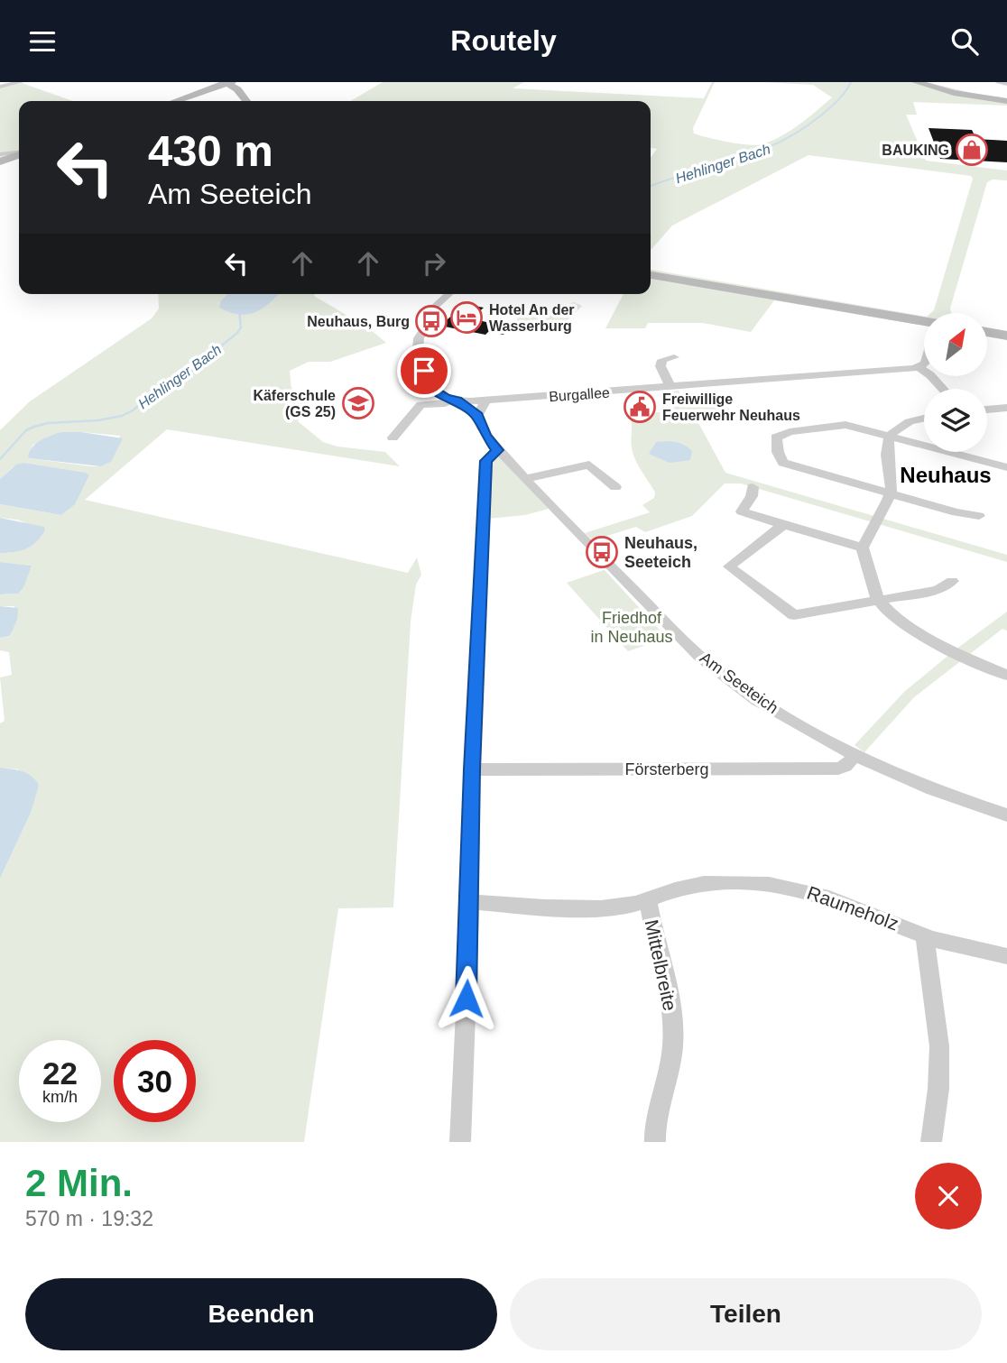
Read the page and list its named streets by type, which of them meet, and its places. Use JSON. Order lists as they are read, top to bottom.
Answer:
{
  "streets": {
    "street": [
      "Burgallee",
      "Am Seeteich",
      "Försterberg",
      "Raumeholz",
      "Mittelbreite"
    ]
  },
  "crossings": [
    ["Burgallee", "Am Seeteich"],
    ["Am Seeteich", "Försterberg"],
    ["Raumeholz", "Mittelbreite"]
  ],
  "districts": ["Neuhaus"],
  "water": ["Hehlinger Bach"],
  "parks": ["Friedhof in Neuhaus"],
  "places": {
    "shop": ["BAUKING"],
    "hotel": ["Hotel An der Wasserburg"],
    "bus stop": ["Neuhaus, Burg", "Neuhaus, Seeteich"],
    "school or university": ["Käferschule (GS 25)"],
    "public building": ["Freiwillige Feuerwehr Neuhaus"]
  },
  "north": "top right",
  "page": {
    "header": "Routely",
    "turn": ["430 m", "Am Seeteich"],
    "speed": "22 km/h",
    "limit": "30",
    "heading": ["2 Min.", "570 m · 19:32"],
    "buttons": ["Beenden", "Teilen"]
  }
}
